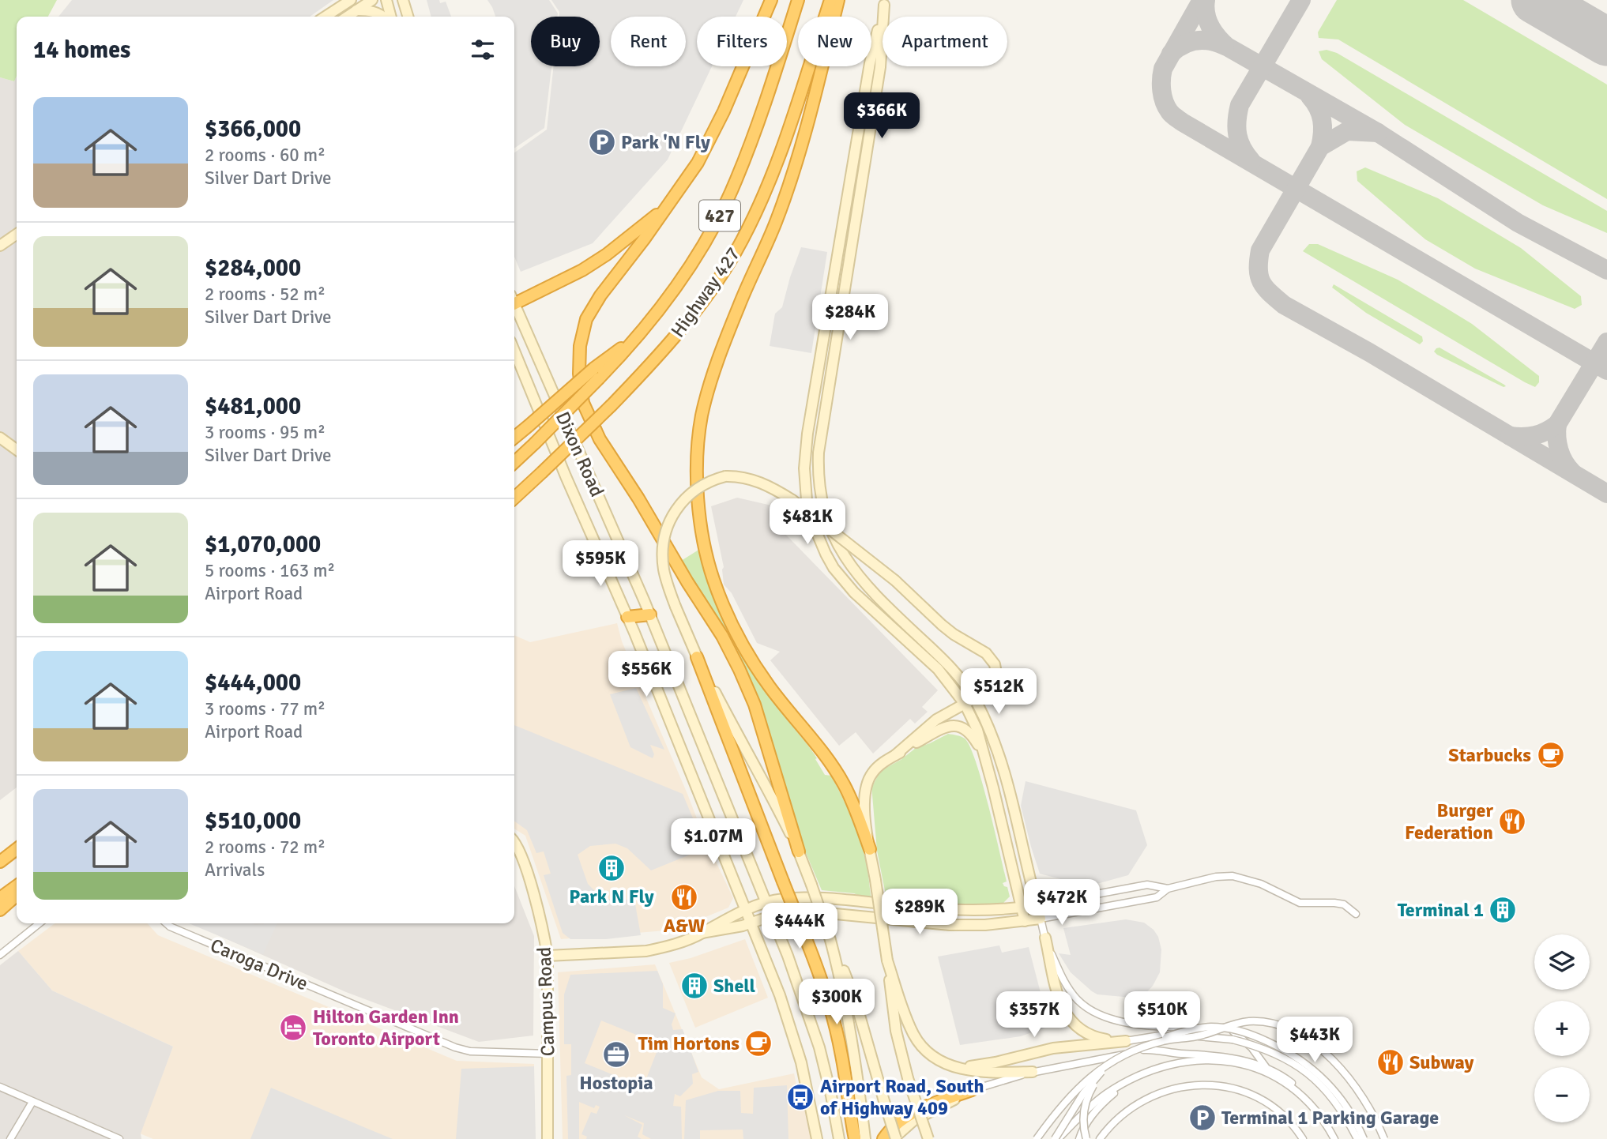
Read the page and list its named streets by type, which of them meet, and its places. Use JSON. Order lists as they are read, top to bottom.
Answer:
{
  "streets": {
    "highway": ["427", "Highway 427"],
    "street": ["Dixon Road", "Caroga Drive", "Campus Road"]
  },
  "crossings": [
    ["Caroga Drive", "Campus Road"]
  ],
  "places": {
    "parking": ["Park 'N Fly", "Terminal 1 Parking Garage"],
    "cafe": ["Starbucks", "Tim Hortons"],
    "restaurant": ["Burger Federation", "A&W", "Subway"],
    "building": ["Park N Fly", "Terminal 1", "Shell"],
    "hotel": ["Hilton Garden Inn Toronto Airport"],
    "office": ["Hostopia"],
    "bus stop": ["Airport Road, South of Highway 409"]
  },
  "page": {
    "chip": [
      "Buy",
      "Rent",
      "Filters",
      "New",
      "Apartment"
    ],
    "heading": "14 homes",
    "list": [
      {
        "name": "$366,000",
        "note": "2 rooms · 60 m² · Silver Dart Drive"
      },
      {
        "name": "$284,000",
        "note": "2 rooms · 52 m² · Silver Dart Drive"
      },
      {
        "name": "$481,000",
        "note": "3 rooms · 95 m² · Silver Dart Drive"
      },
      {
        "name": "$1,070,000",
        "note": "5 rooms · 163 m² · Airport Road"
      },
      {
        "name": "$444,000",
        "note": "3 rooms · 77 m² · Airport Road"
      },
      {
        "name": "$510,000",
        "note": "2 rooms · 72 m² · Arrivals"
      }
    ],
    "price": [
      "$366K",
      "$284K",
      "$481K",
      "$595K",
      "$556K",
      "$512K",
      "$1.07M",
      "$472K",
      "$289K",
      "$444K",
      "$300K",
      "$357K",
      "$510K",
      "$443K"
    ],
    "map_buttons": ["+", "−"]
  }
}
